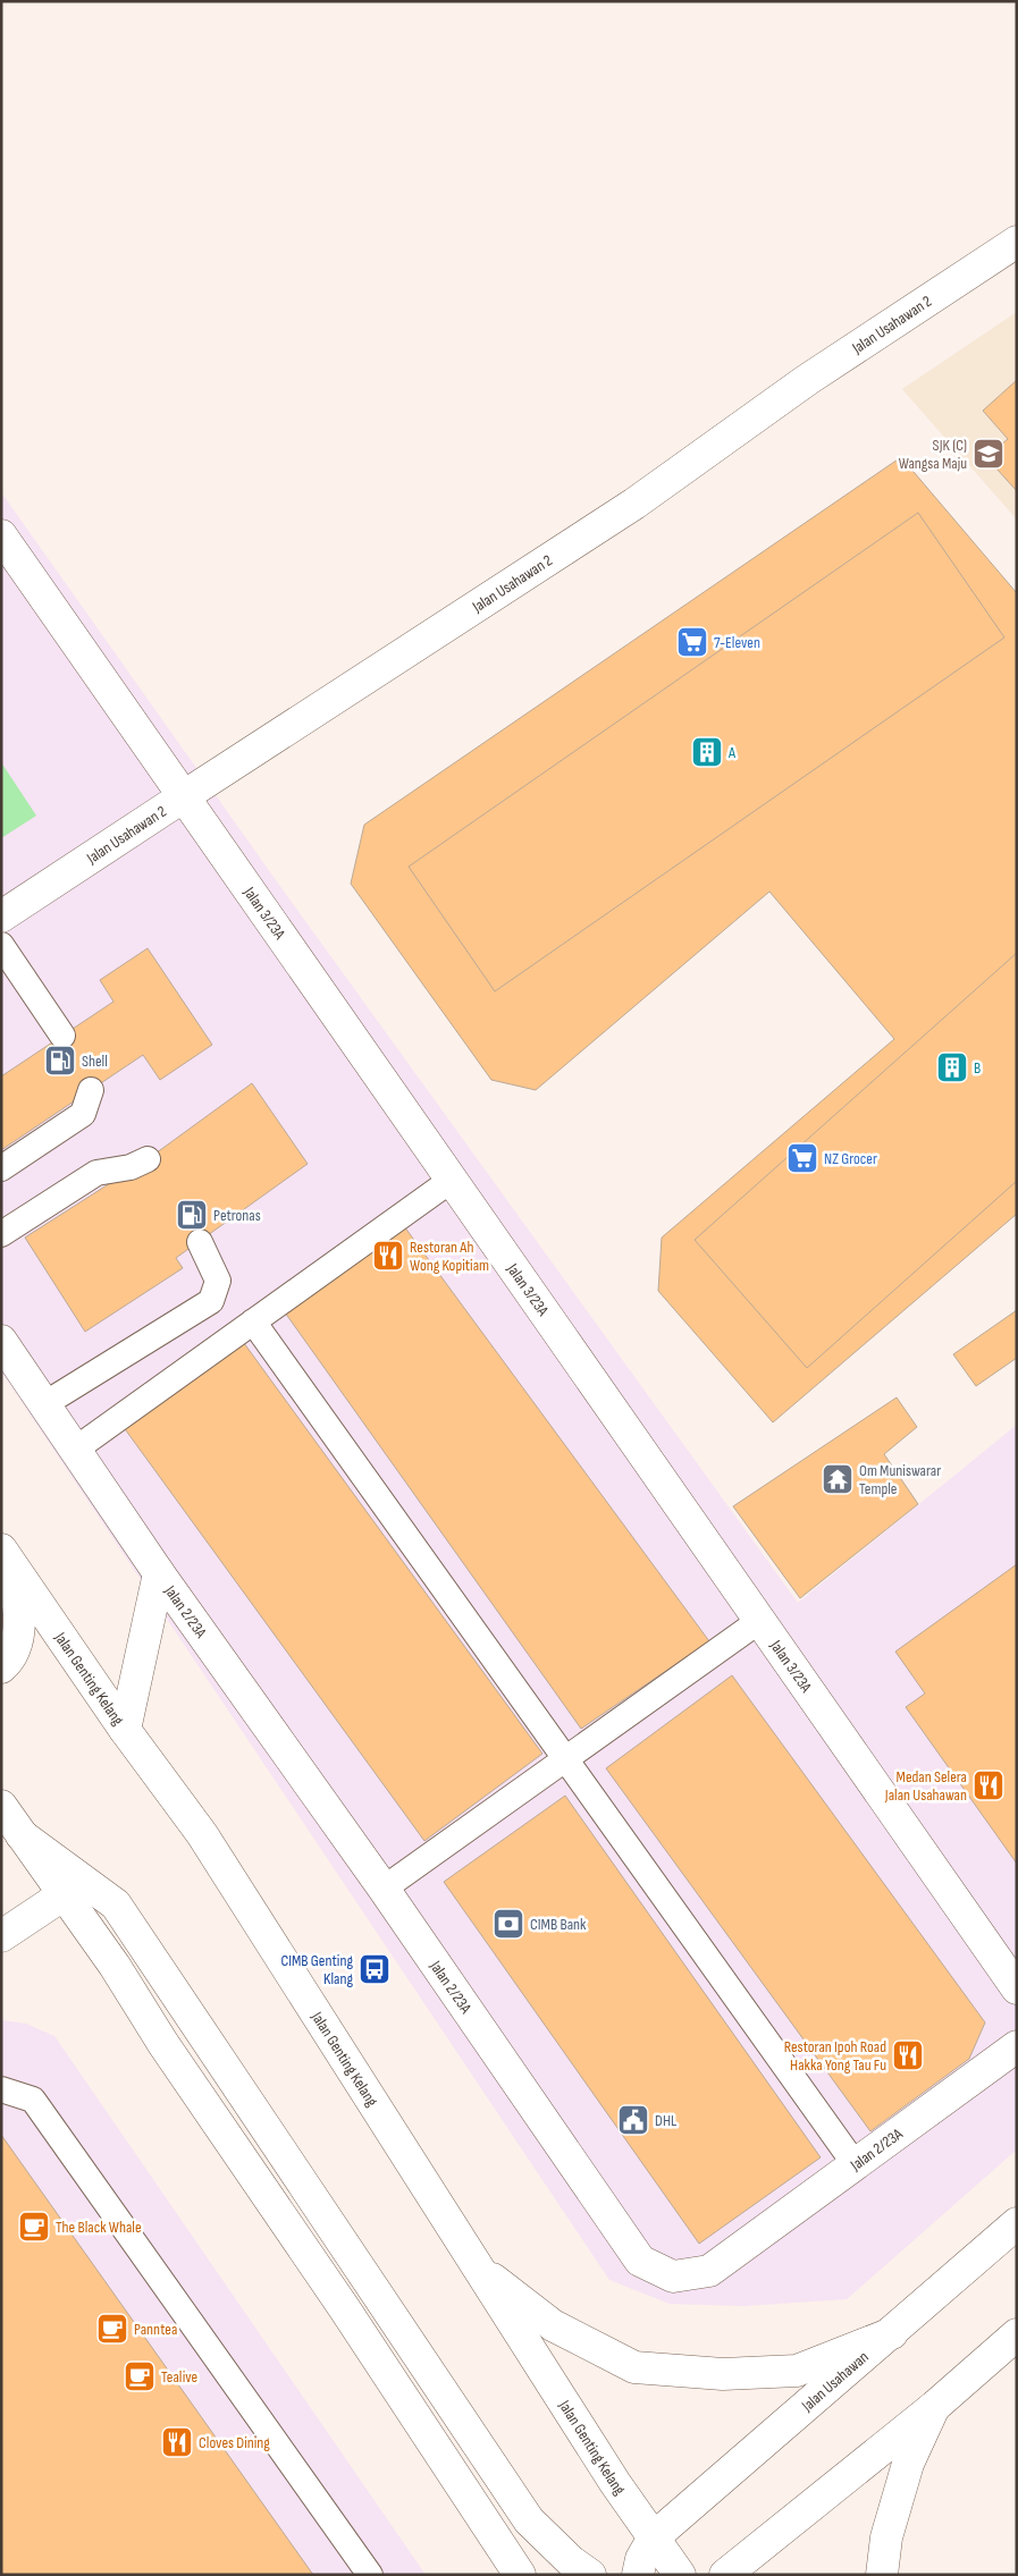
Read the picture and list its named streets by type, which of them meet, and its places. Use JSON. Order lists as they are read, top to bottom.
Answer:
{
  "streets": {
    "street": [
      "Jalan Usahawan 2",
      "Jalan 3/23A",
      "Jalan 2/23A",
      "Jalan Genting Kelang",
      "Jalan Usahawan"
    ]
  },
  "crossings": [
    ["Jalan Usahawan 2", "Jalan 3/23A"],
    ["Jalan Genting Kelang", "Jalan Usahawan"]
  ],
  "places": {
    "school or university": ["SJK (C) Wangsa Maju"],
    "supermarket": ["7-Eleven", "NZ Grocer"],
    "building": ["A", "B"],
    "fuel station": ["Shell", "Petronas"],
    "restaurant": [
      "Restoran Ah Wong Kopitiam",
      "Medan Selera Jalan Usahawan",
      "Restoran Ipoh Road Hakka Yong Tau Fu",
      "Cloves Dining"
    ],
    "temple": ["Om Muniswarar Temple"],
    "bank": ["CIMB Bank"],
    "bus stop": ["CIMB Genting Klang"],
    "public building": ["DHL"],
    "cafe": ["The Black Whale", "Panntea", "Tealive"]
  }
}
